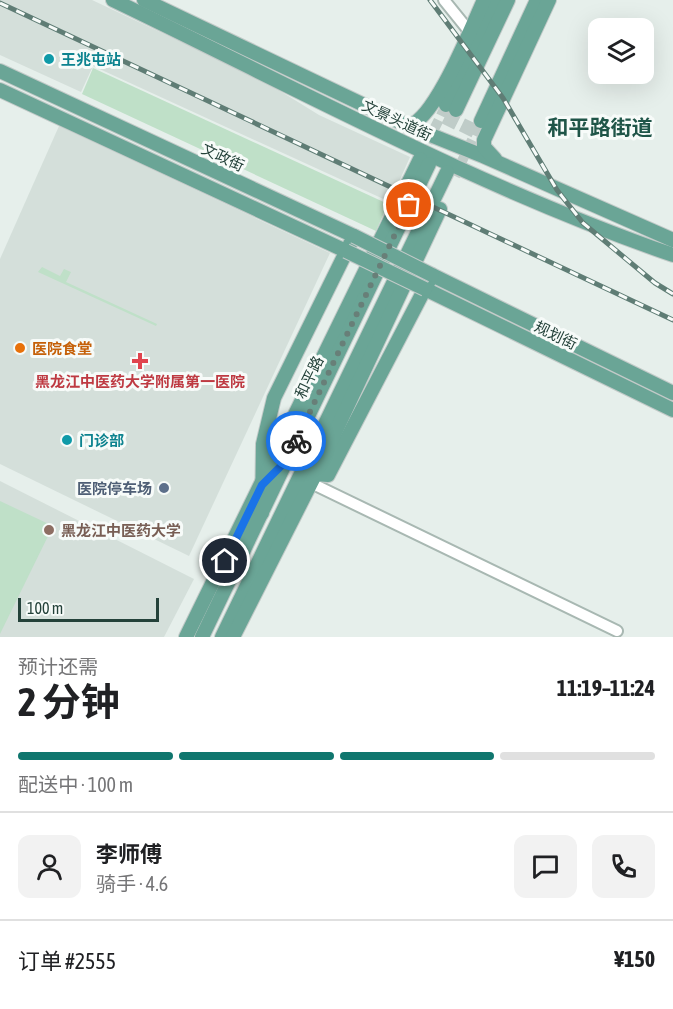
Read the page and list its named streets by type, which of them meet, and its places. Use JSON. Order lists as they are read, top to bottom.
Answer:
{
  "streets": {
    "main road": [
      "文景头道街",
      "文政街",
      "规划街",
      "和平路"
    ]
  },
  "crossings": [
    ["文政街", "规划街"]
  ],
  "districts": ["和平路街道"],
  "places": {
    "other": [
      "王兆屯站",
      "医院食堂",
      "门诊部",
      "医院停车场",
      "黑龙江中医药大学"
    ],
    "health": ["黑龙江中医药大学附属第一医院"]
  },
  "scale_bar": "100 m",
  "page": {
    "scale": "100 m",
    "heading": ["2 分钟", "预计还需", "11:19–11:24"],
    "panel": [
      "李师傅",
      "骑手 · 4.6",
      "订单 #2555",
      "¥150"
    ],
    "bar": "配送中 · 100 m"
  }
}
